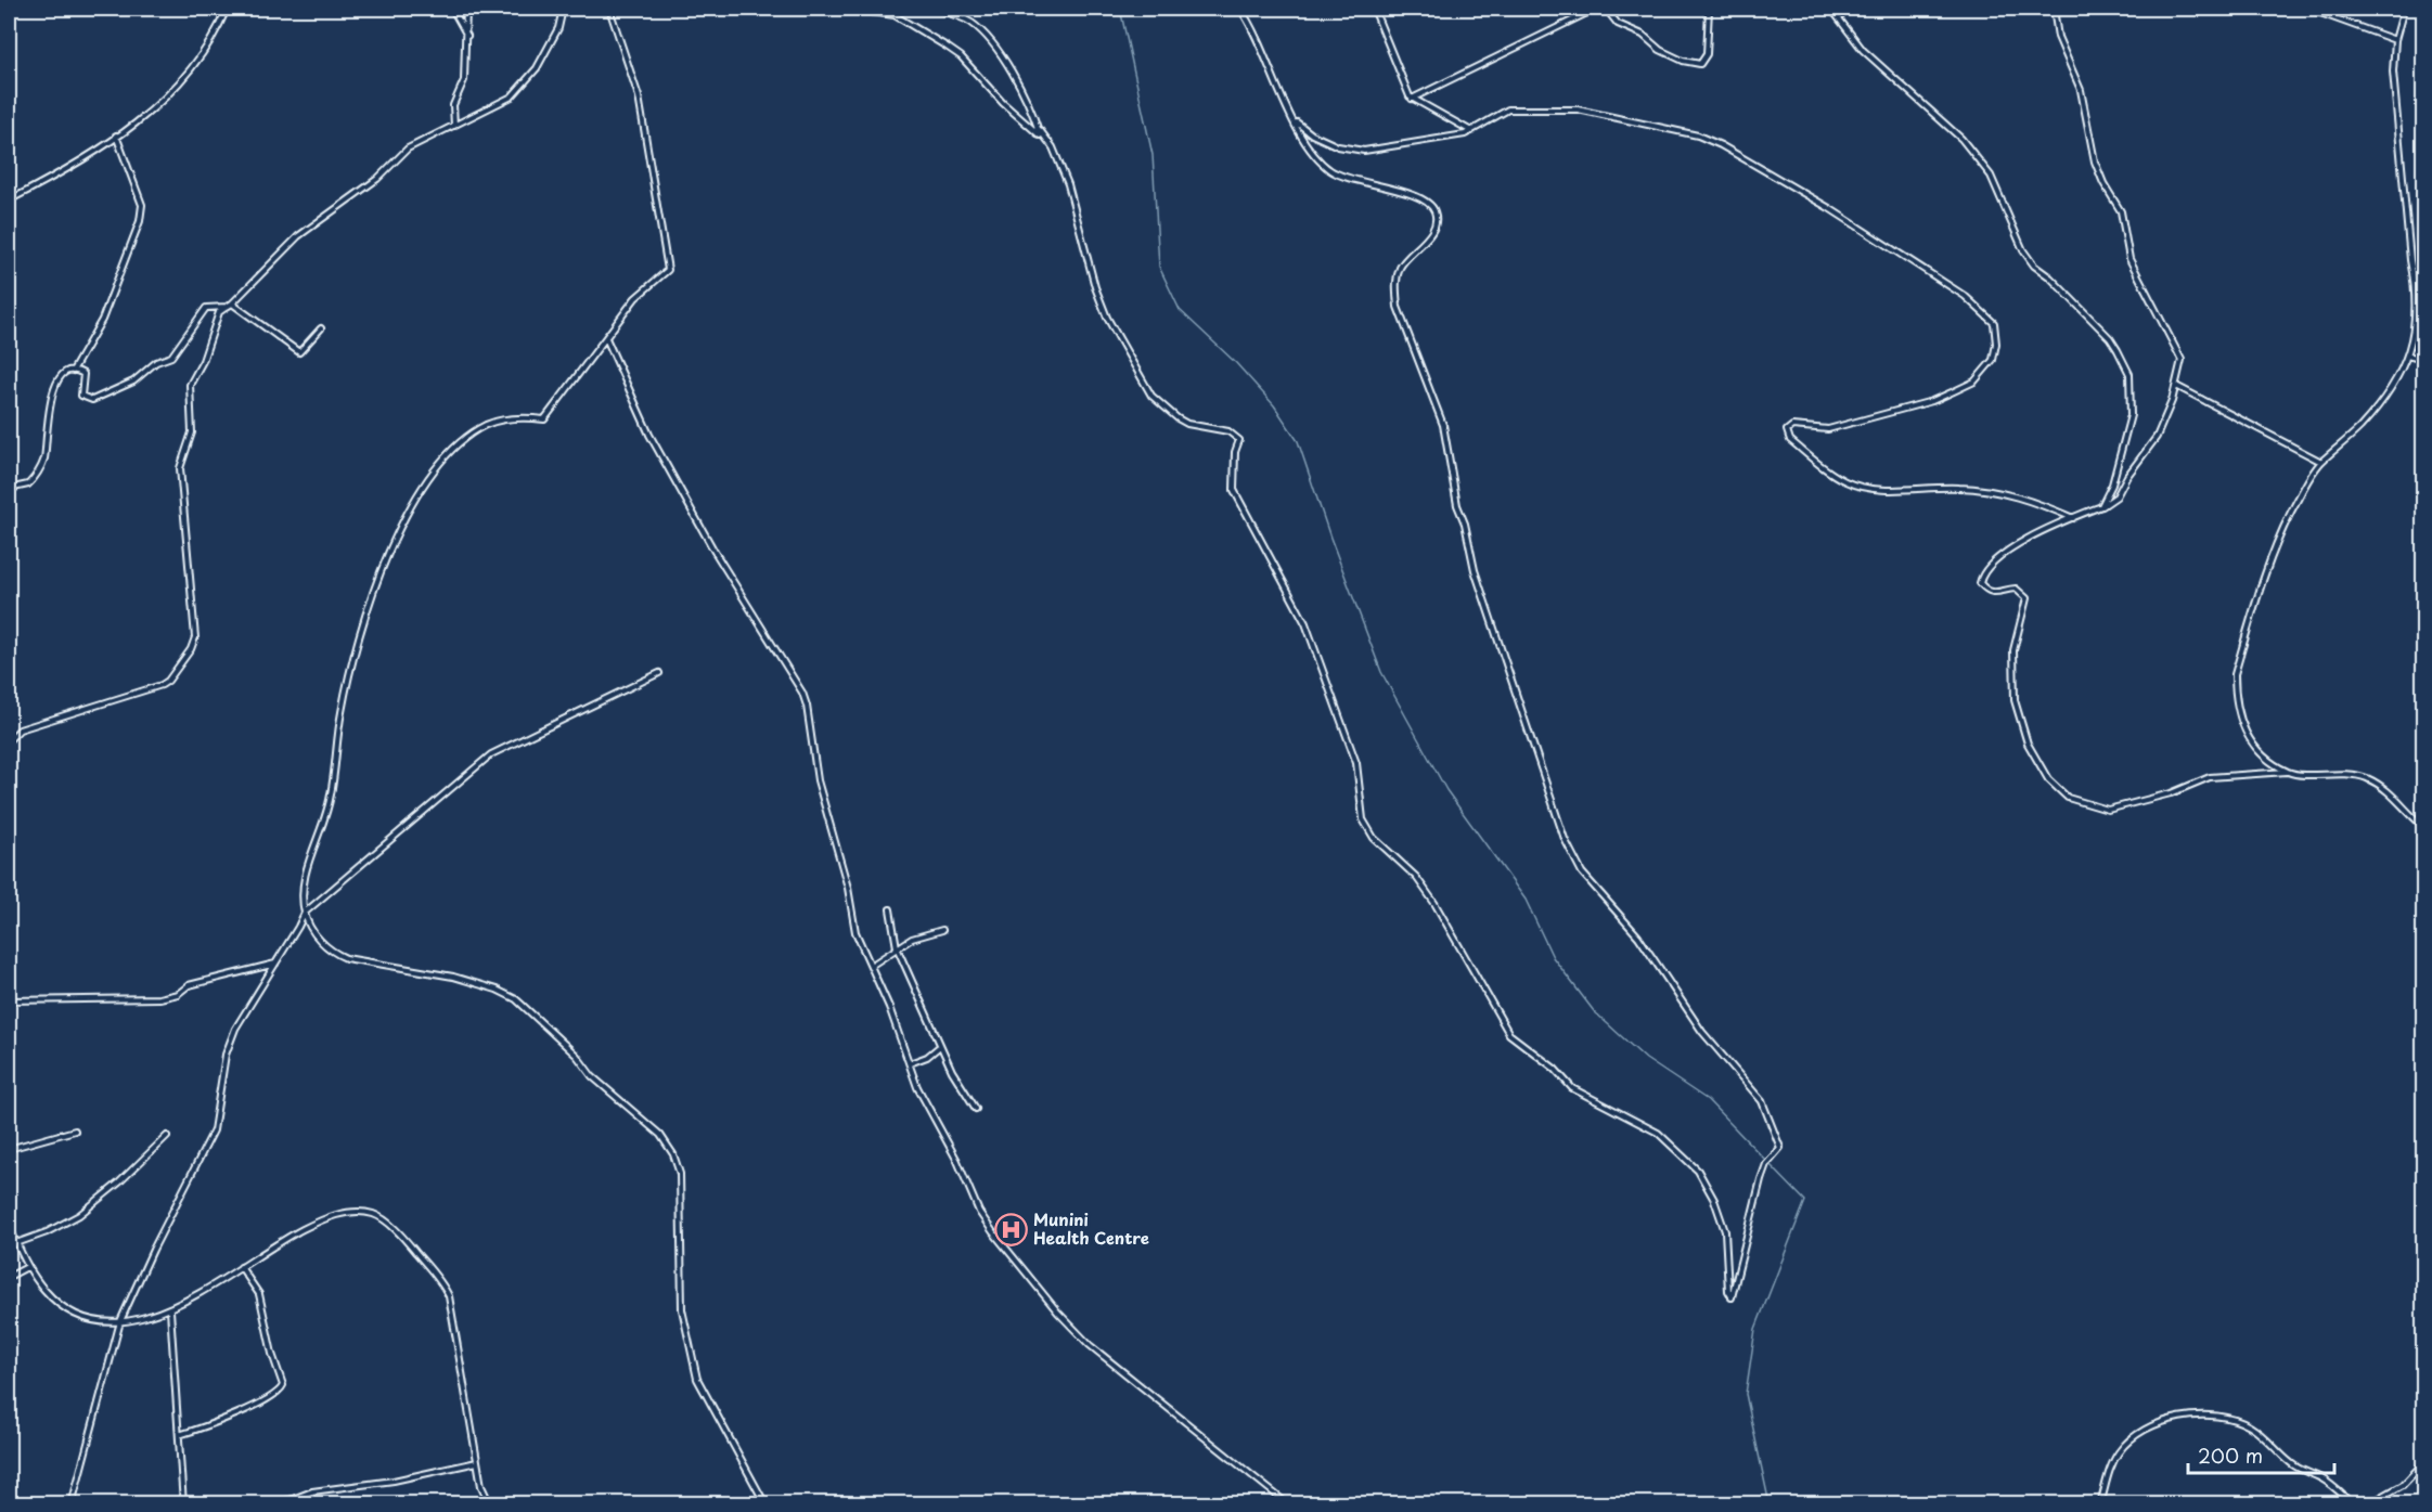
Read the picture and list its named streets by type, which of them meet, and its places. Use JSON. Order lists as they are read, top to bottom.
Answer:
{
  "places": {
    "hospital": ["Munini Health Centre"]
  },
  "scale_bar": "200 m"
}
